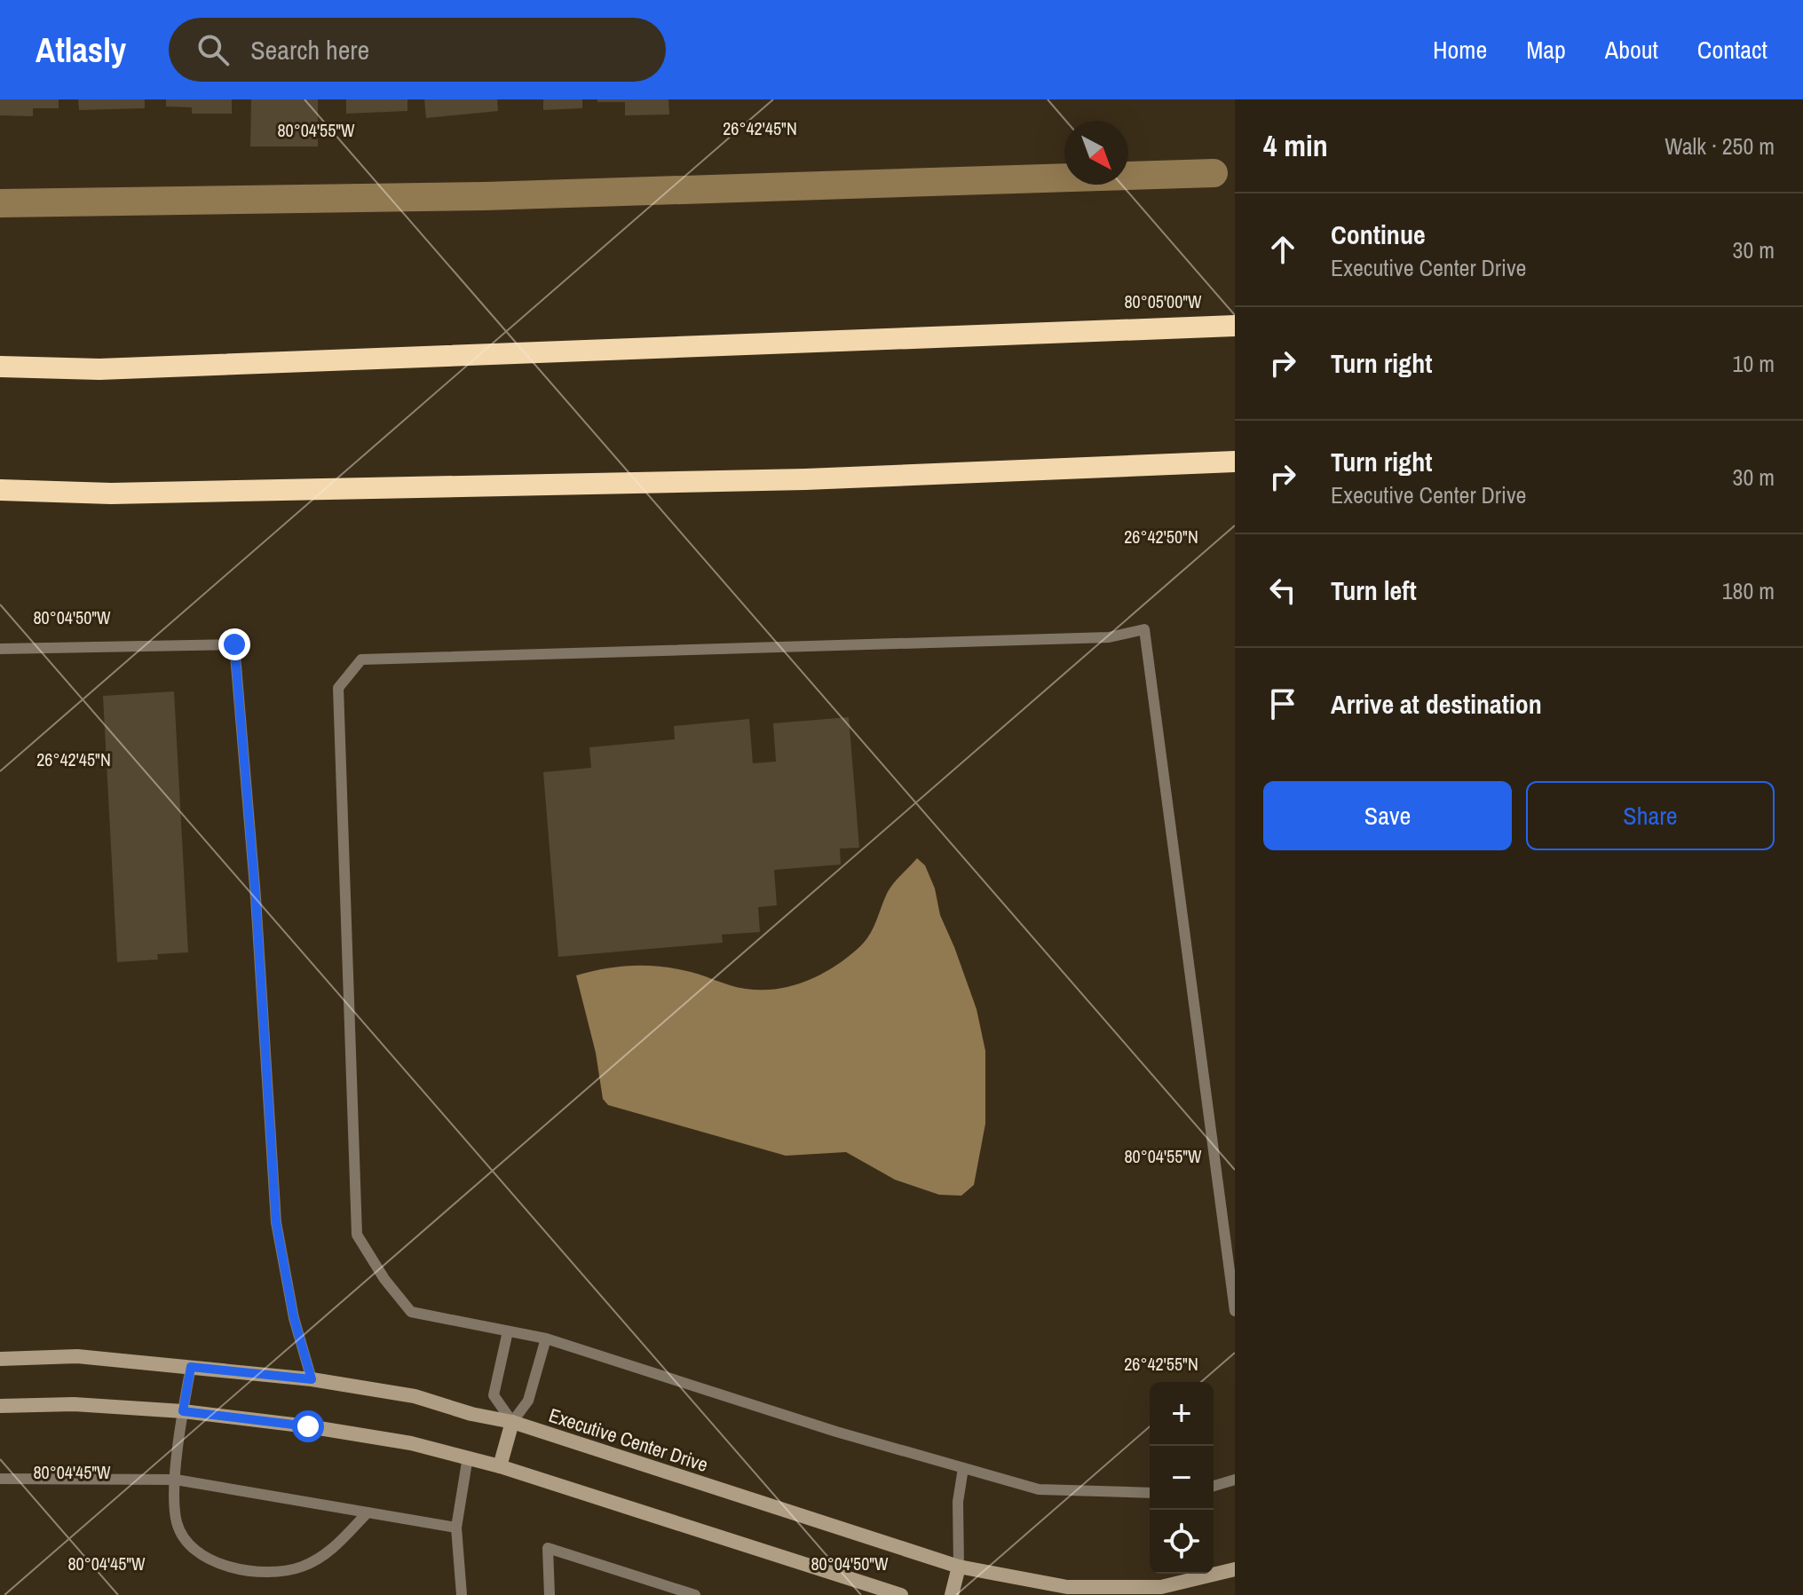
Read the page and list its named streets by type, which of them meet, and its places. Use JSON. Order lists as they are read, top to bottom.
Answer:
{
  "streets": {
    "street": ["Executive Center Drive"]
  },
  "north": "bottom right",
  "page": {
    "header": "Atlasly",
    "search": "Search here",
    "nav": [
      "Home",
      "Map",
      "About",
      "Contact"
    ],
    "heading": ["4 min", "Walk · 250 m"],
    "list": [
      ["Continue", "Executive Center Drive", "30 m"],
      ["Turn right", "10 m"],
      ["Turn right", "Executive Center Drive", "30 m"],
      ["Turn left", "180 m"],
      "Arrive at destination"
    ],
    "buttons": ["Save", "Share"],
    "map_buttons": ["+", "−"]
  },
  "coordinates": [
    "26°42'45\"N",
    "80°04'55\"W",
    "80°05'00\"W",
    "26°42'50\"N",
    "80°04'50\"W",
    "26°42'55\"N",
    "80°04'45\"W"
  ]
}
